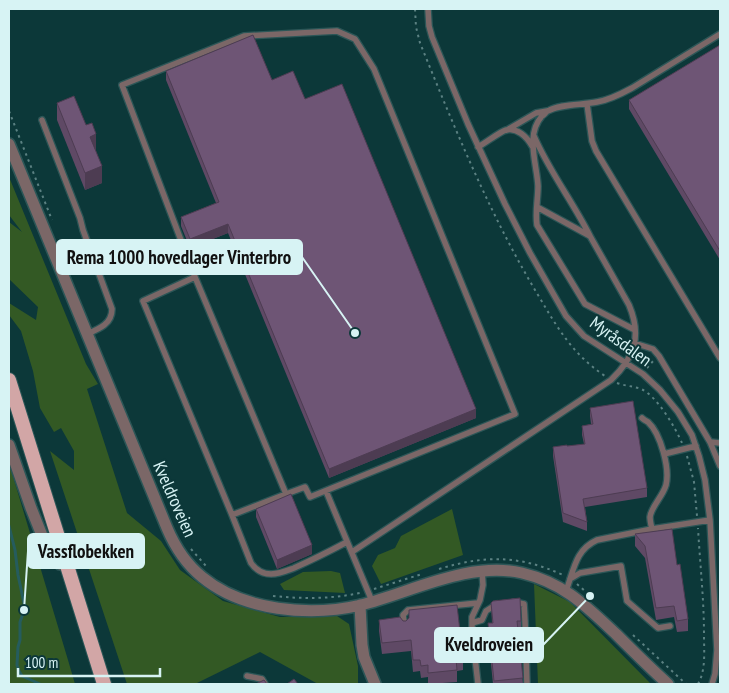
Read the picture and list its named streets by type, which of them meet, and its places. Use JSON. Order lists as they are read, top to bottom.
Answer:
{
  "streets": {
    "street": ["Kveldroveien"],
    "lane": ["Myråsdalen"]
  },
  "places": ["Rema 1000 hovedlager Vinterbro", "Kveldroveien", "Vassflobekken"],
  "scale_bar": "100 m"
}
